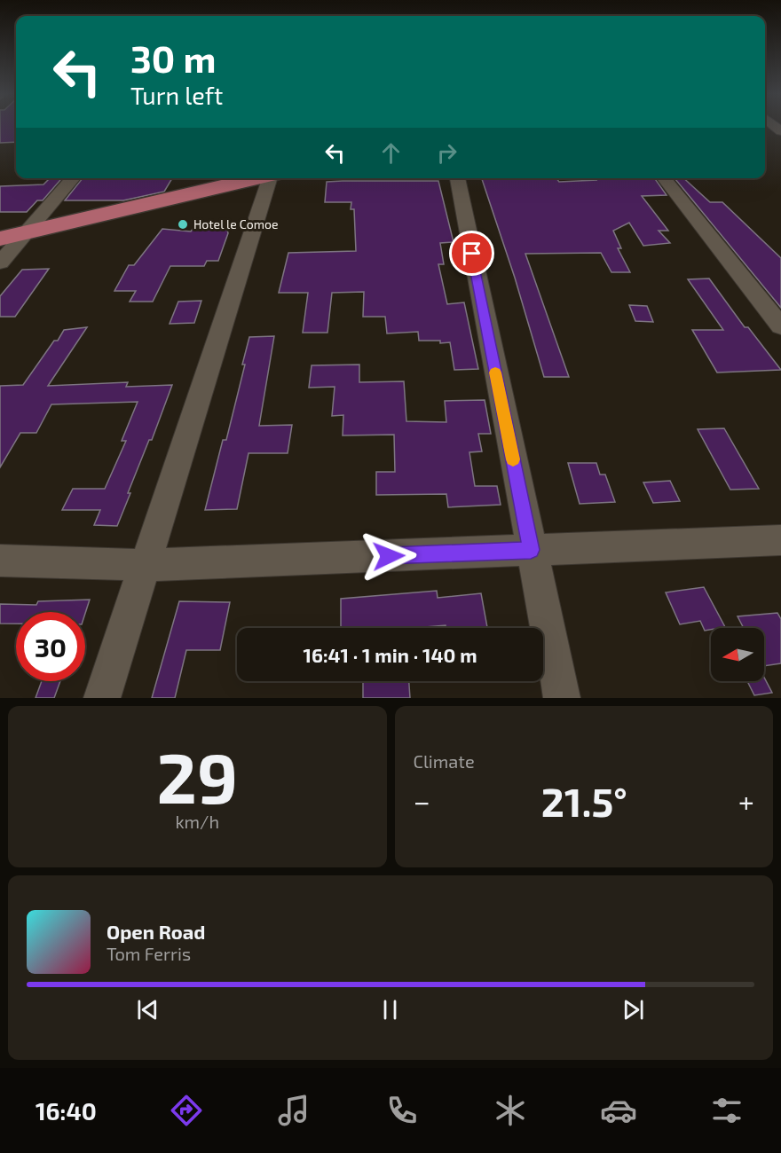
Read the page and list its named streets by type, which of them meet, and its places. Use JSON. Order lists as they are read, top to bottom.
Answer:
{
  "places": ["Hotel le Comoe"],
  "north": "left",
  "page": {
    "turn": ["30 m", "Turn left"],
    "limit": "30",
    "trip": "16:41 · 1 min · 140 m",
    "tile": [
      ["29", "km/h"],
      "Climate"
    ],
    "heat": ["−", "21.5°", "+"],
    "song": ["Open Road", "Tom Ferris"],
    "tabs": "16:40"
  }
}
